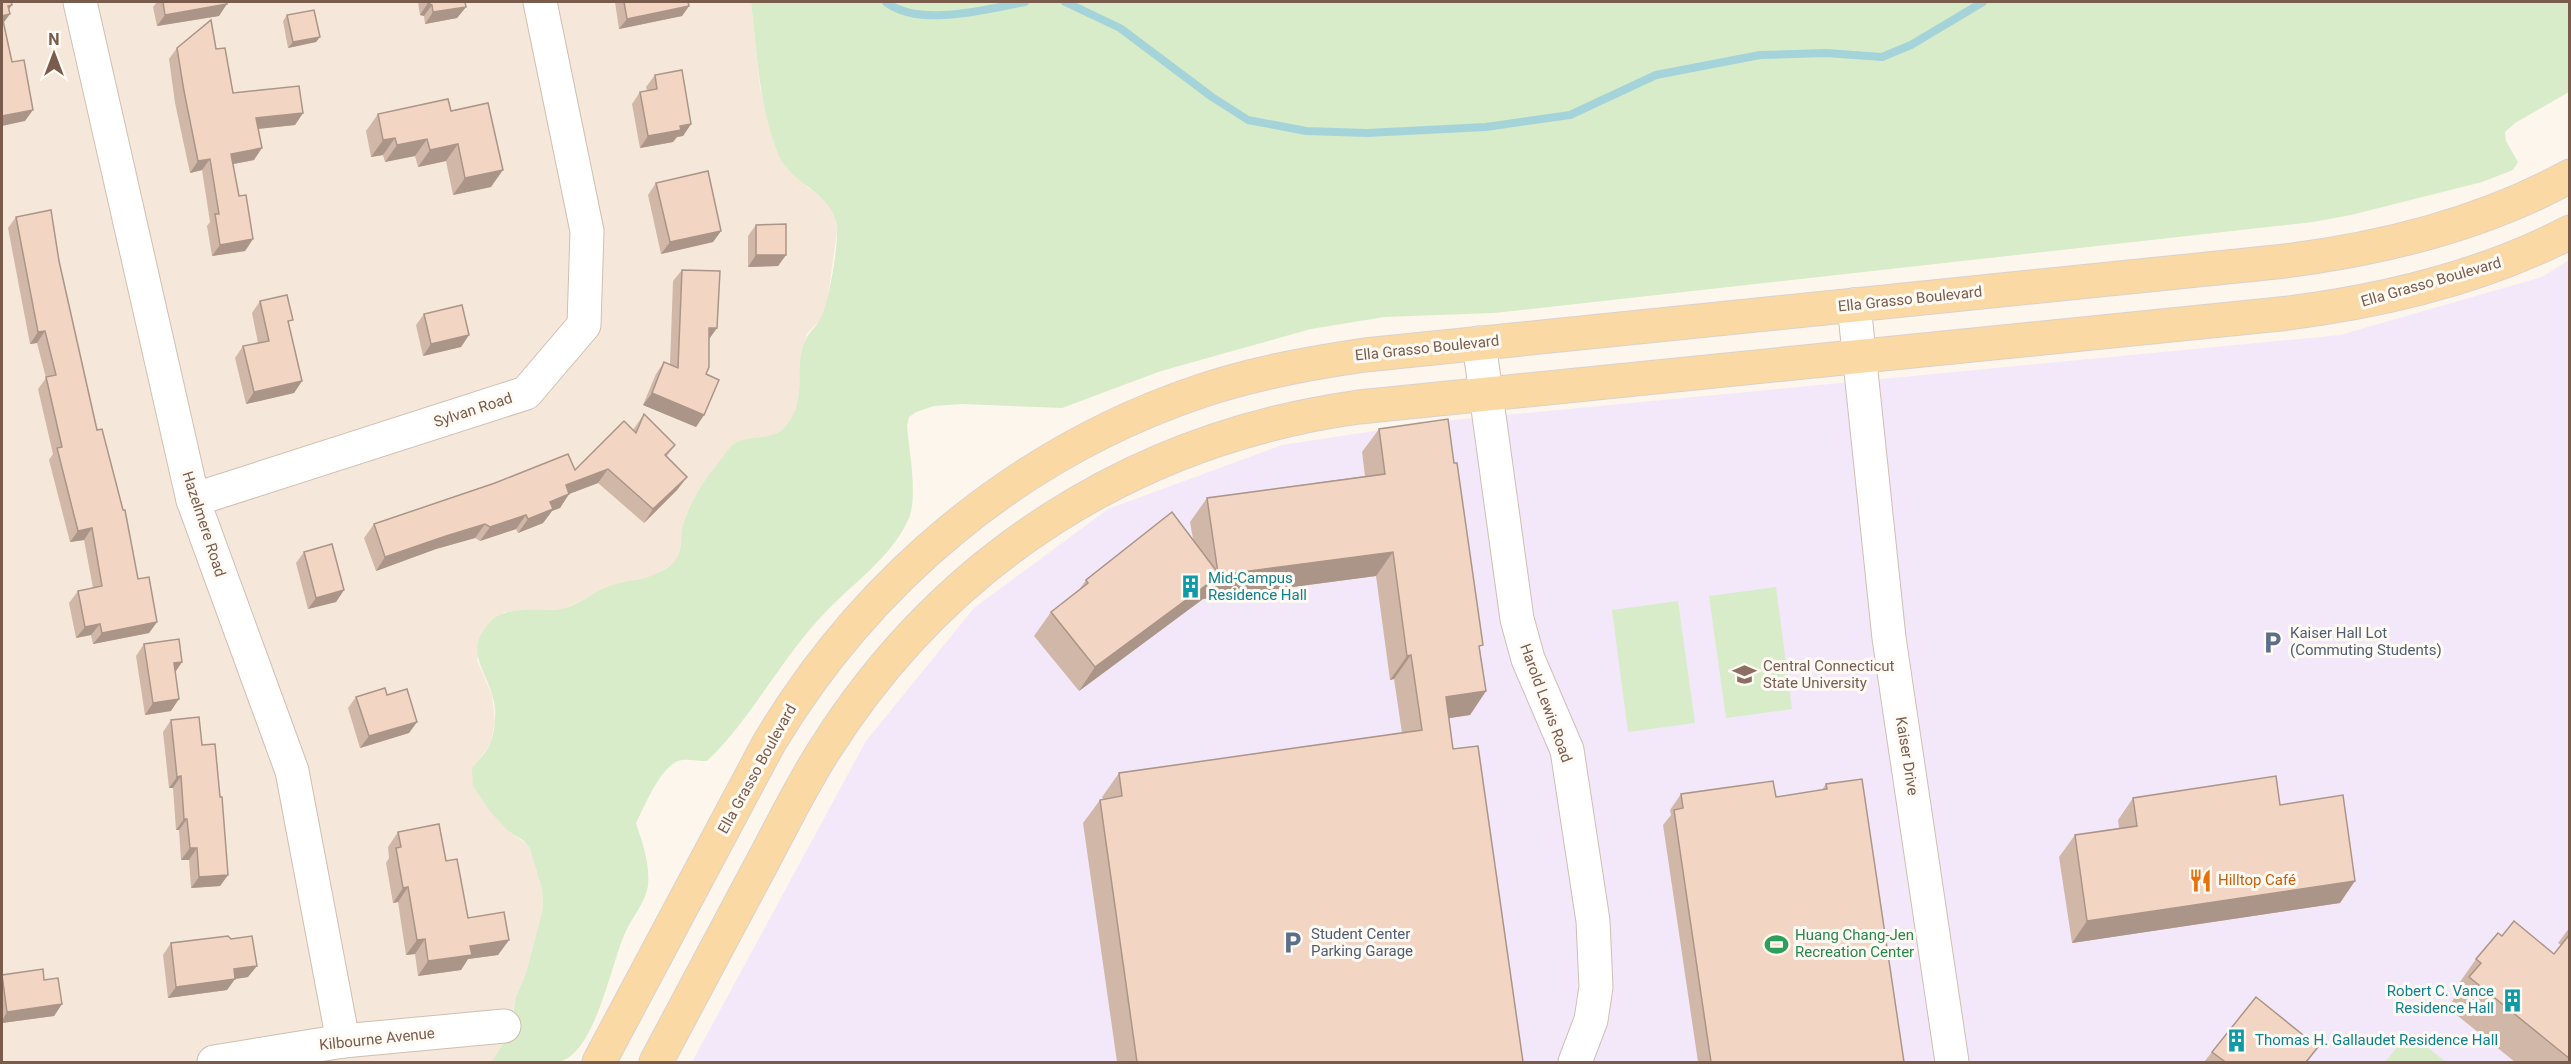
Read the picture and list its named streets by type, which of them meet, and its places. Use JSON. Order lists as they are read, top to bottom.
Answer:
{
  "streets": {
    "main road": ["Ella Grasso Boulevard"],
    "street": [
      "Sylvan Road",
      "Hazelmere Road",
      "Harold Lewis Road",
      "Kaiser Drive",
      "Kilbourne Avenue"
    ]
  },
  "crossings": [
    ["Ella Grasso Boulevard", "Harold Lewis Road"],
    ["Ella Grasso Boulevard", "Kaiser Drive"],
    ["Sylvan Road", "Hazelmere Road"],
    ["Hazelmere Road", "Kilbourne Avenue"]
  ],
  "places": {
    "building": ["Mid-Campus Residence Hall", "Robert C. Vance Residence Hall", "Thomas H. Gallaudet Residence Hall"],
    "parking": ["Kaiser Hall Lot (Commuting Students)", "Student Center Parking Garage"],
    "school or university": ["Central Connecticut State University"],
    "restaurant": ["Hilltop Café"],
    "sports": ["Huang Chang-Jen Recreation Center"]
  },
  "north": "top"
}
